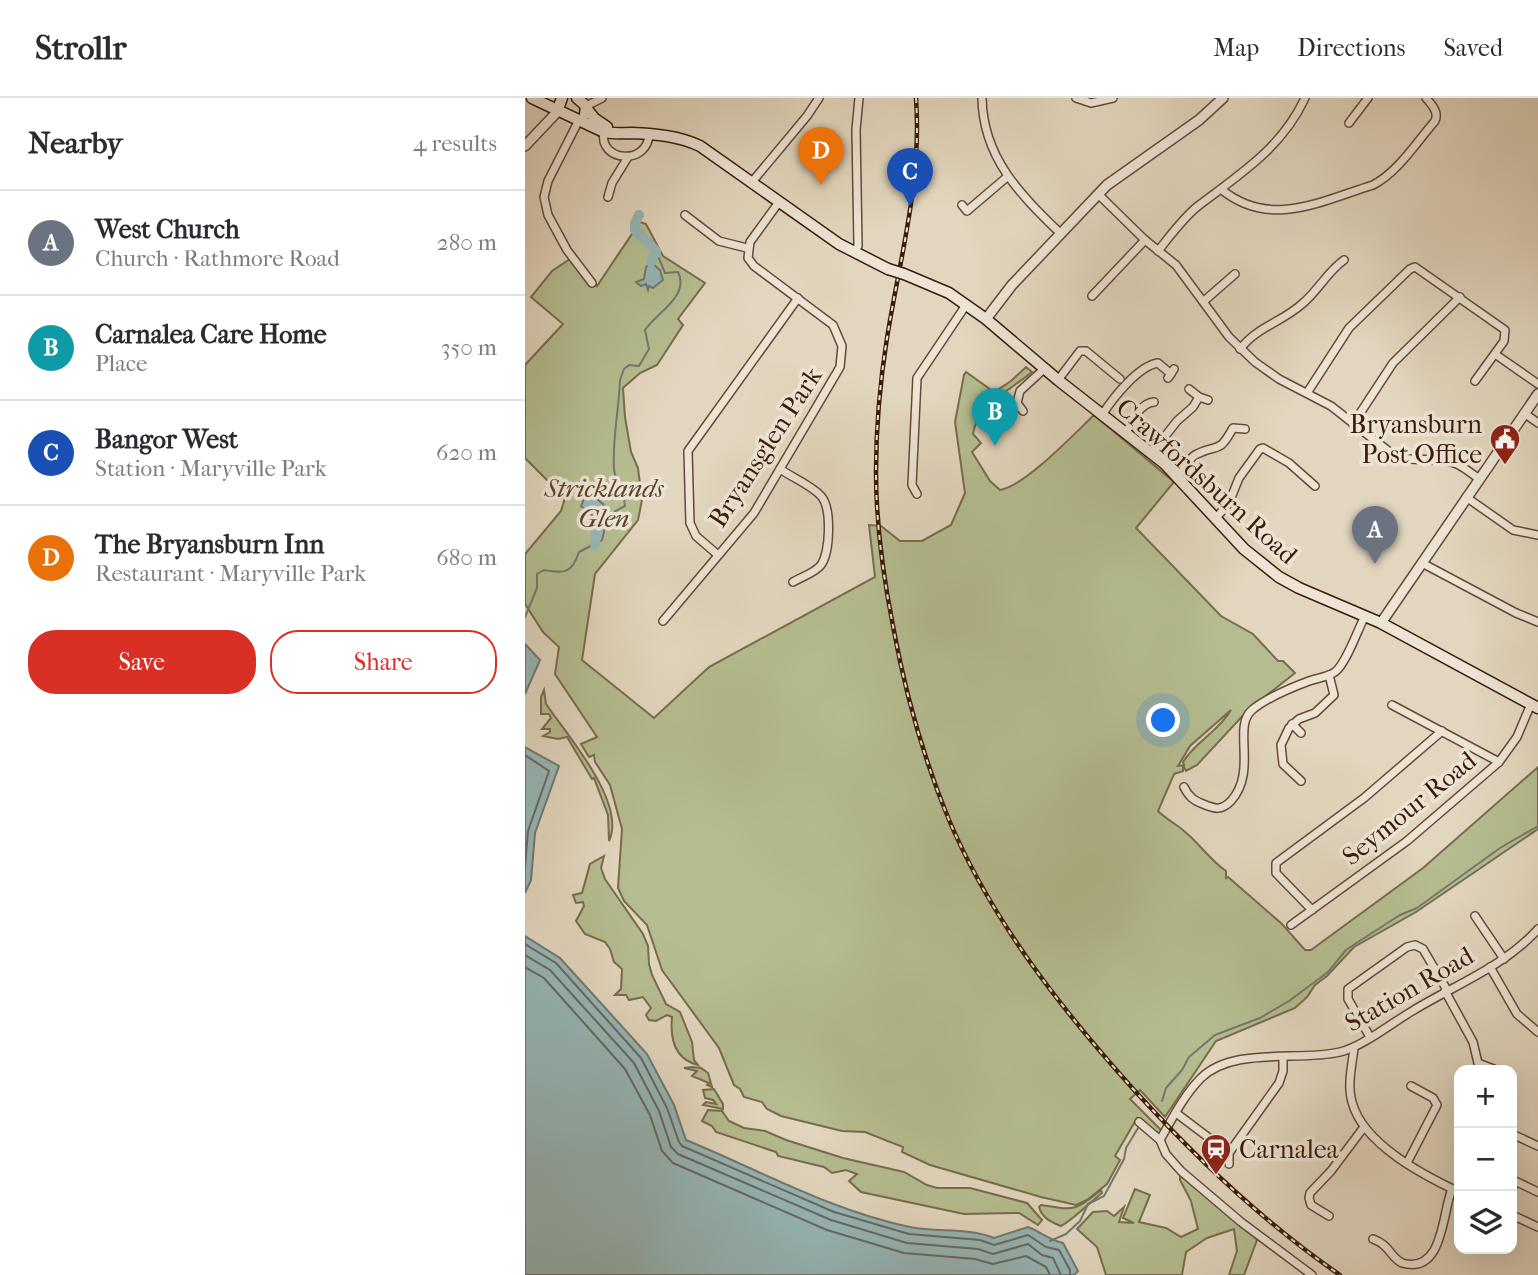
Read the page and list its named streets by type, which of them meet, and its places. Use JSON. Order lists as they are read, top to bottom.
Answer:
{
  "streets": {
    "main road": ["Crawfordsburn Road"],
    "street": ["Bryansglen Park", "Seymour Road", "Station Road"]
  },
  "crossings": [
    ["Crawfordsburn Road", "Seymour Road"]
  ],
  "parks": ["Stricklands Glen"],
  "places": {
    "public building": ["Bryansburn Post Office"],
    "station": ["Carnalea"]
  },
  "page": {
    "header": "Strollr",
    "nav": ["Map", "Directions", "Saved"],
    "heading": ["Nearby", "4 results"],
    "pins": [
      "D",
      "C",
      "B",
      "A"
    ],
    "list": [
      {
        "mark": "A",
        "name": "West Church",
        "note": "Church · Rathmore Road",
        "value": "280 m"
      },
      {
        "mark": "B",
        "name": "Carnalea Care Home",
        "note": "Place",
        "value": "350 m"
      },
      {
        "mark": "C",
        "name": "Bangor West",
        "note": "Station · Maryville Park",
        "value": "620 m"
      },
      {
        "mark": "D",
        "name": "The Bryansburn Inn",
        "note": "Restaurant · Maryville Park",
        "value": "680 m"
      }
    ],
    "buttons": ["Save", "Share"],
    "map_buttons": ["+", "−"]
  }
}
